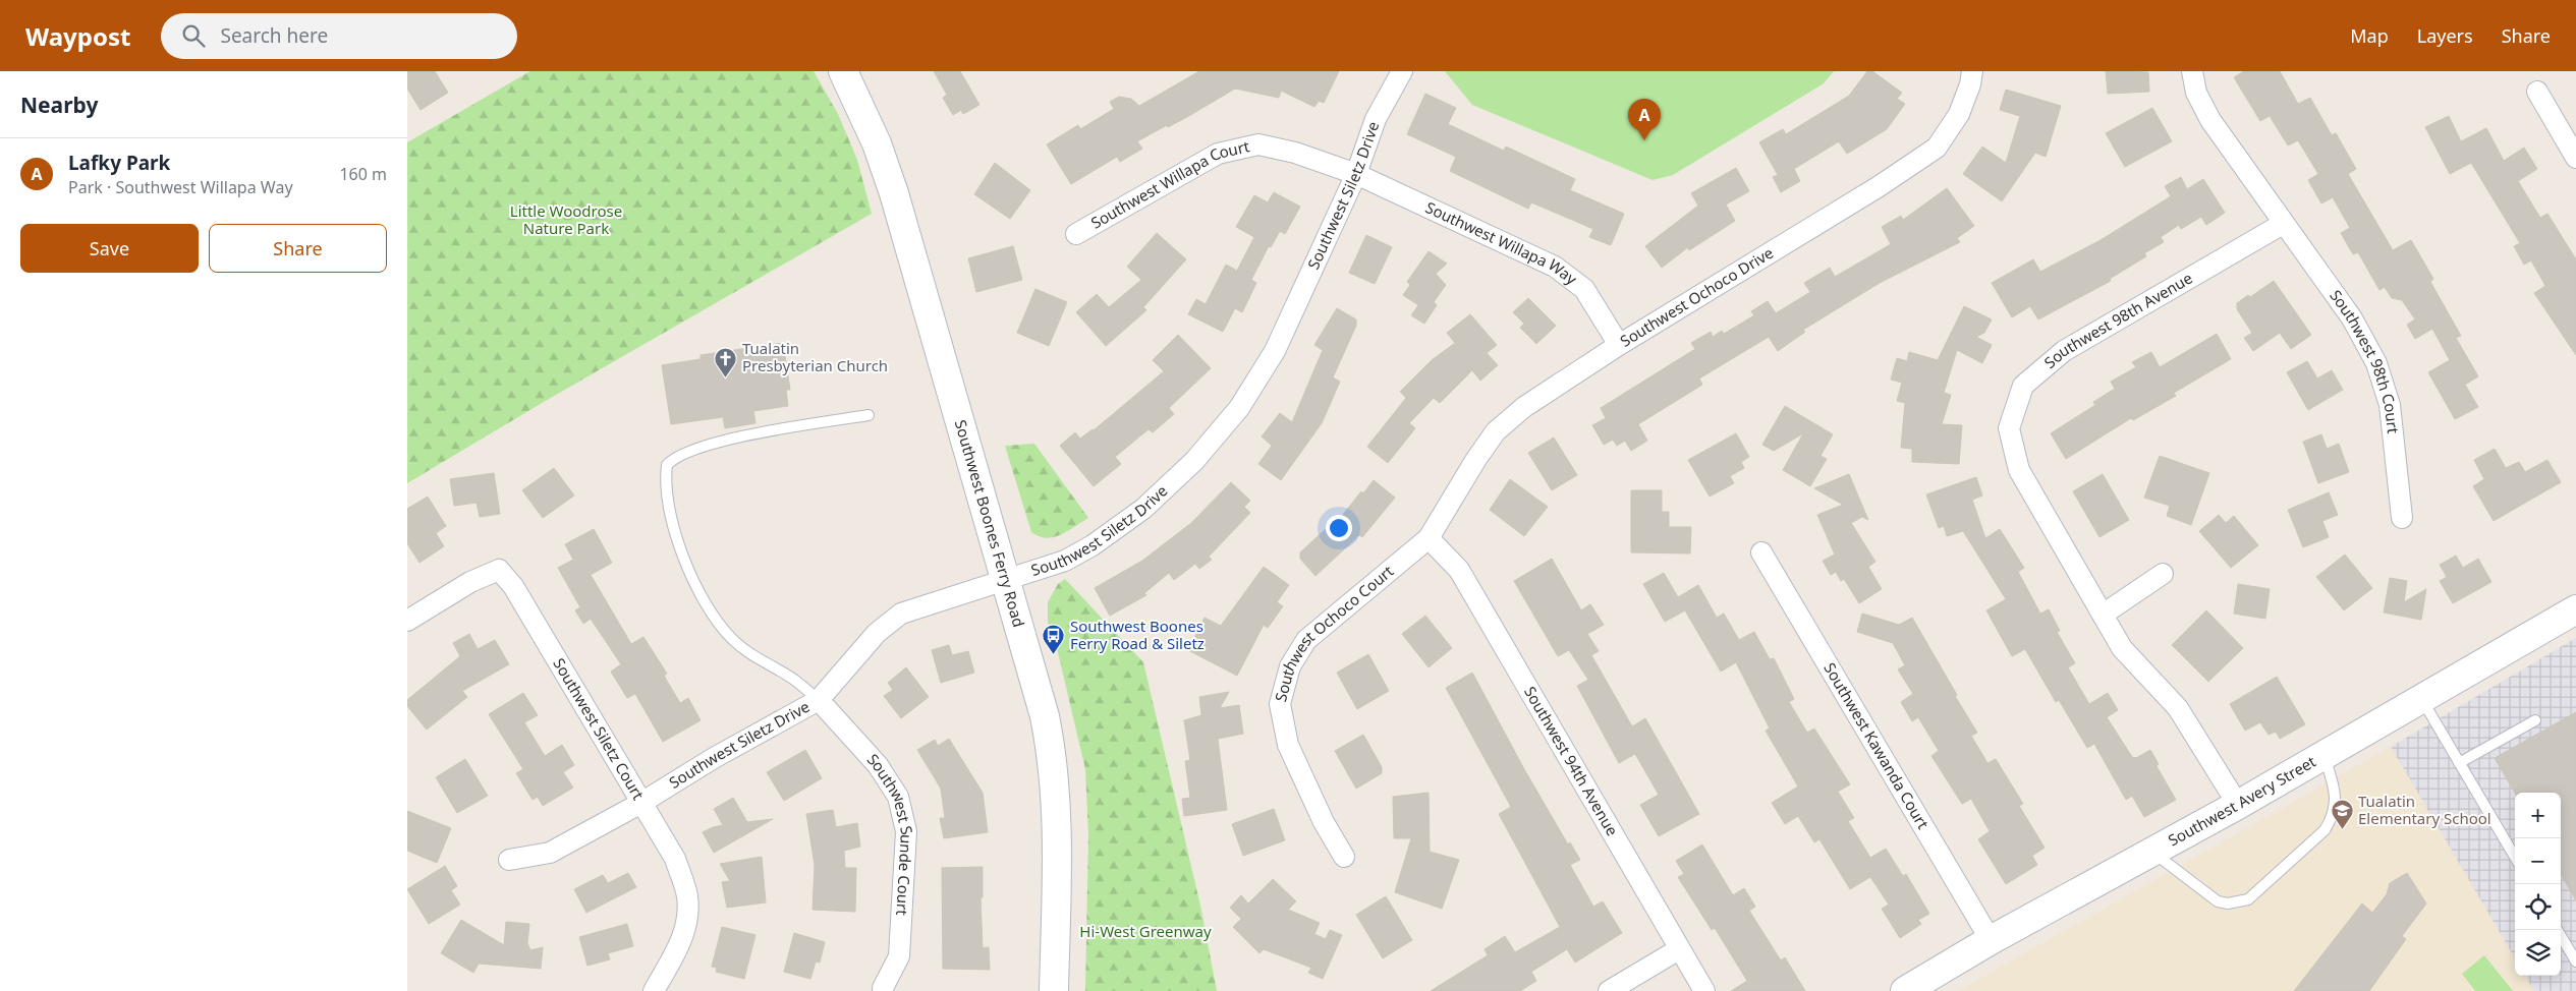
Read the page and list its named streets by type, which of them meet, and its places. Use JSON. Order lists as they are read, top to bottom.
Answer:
{
  "streets": {
    "main road": ["Southwest Boones Ferry Road", "Southwest Avery Street"],
    "street": [
      "Southwest Willapa Court",
      "Southwest Siletz Drive",
      "Southwest Willapa Way",
      "Southwest Ochoco Drive",
      "Southwest 98th Avenue",
      "Southwest 98th Court",
      "Southwest Ochoco Court",
      "Southwest Siletz Court",
      "Southwest Kawanda Court",
      "Southwest 94th Avenue",
      "Southwest Sunde Court"
    ]
  },
  "crossings": [
    ["Southwest Willapa Court", "Southwest Siletz Drive"],
    ["Southwest Willapa Court", "Southwest Willapa Way"],
    ["Southwest Siletz Drive", "Southwest Willapa Way"],
    ["Southwest Siletz Drive", "Southwest Boones Ferry Road"],
    ["Southwest Siletz Drive", "Southwest Siletz Court"],
    ["Southwest Siletz Drive", "Southwest Sunde Court"],
    ["Southwest Willapa Way", "Southwest Ochoco Drive"],
    ["Southwest Ochoco Drive", "Southwest Ochoco Court"],
    ["Southwest Ochoco Drive", "Southwest 94th Avenue"],
    ["Southwest 98th Avenue", "Southwest 98th Court"],
    ["Southwest 98th Avenue", "Southwest Avery Street"],
    ["Southwest Ochoco Court", "Southwest 94th Avenue"],
    ["Southwest Kawanda Court", "Southwest Avery Street"]
  ],
  "parks": ["Little Woodrose Nature Park", "Hi-West Greenway"],
  "places": {
    "church": ["Tualatin Presbyterian Church"],
    "bus stop": ["Southwest Boones Ferry Road & Siletz"],
    "school or university": ["Tualatin Elementary School"]
  },
  "page": {
    "header": "Waypost",
    "search": "Search here",
    "nav": ["Map", "Layers", "Share"],
    "heading": "Nearby",
    "pins": "A",
    "list": [
      {
        "mark": "A",
        "name": "Lafky Park",
        "note": "Park · Southwest Willapa Way",
        "value": "160 m"
      }
    ],
    "buttons": ["Save", "Share"],
    "map_buttons": ["+", "−"]
  }
}
